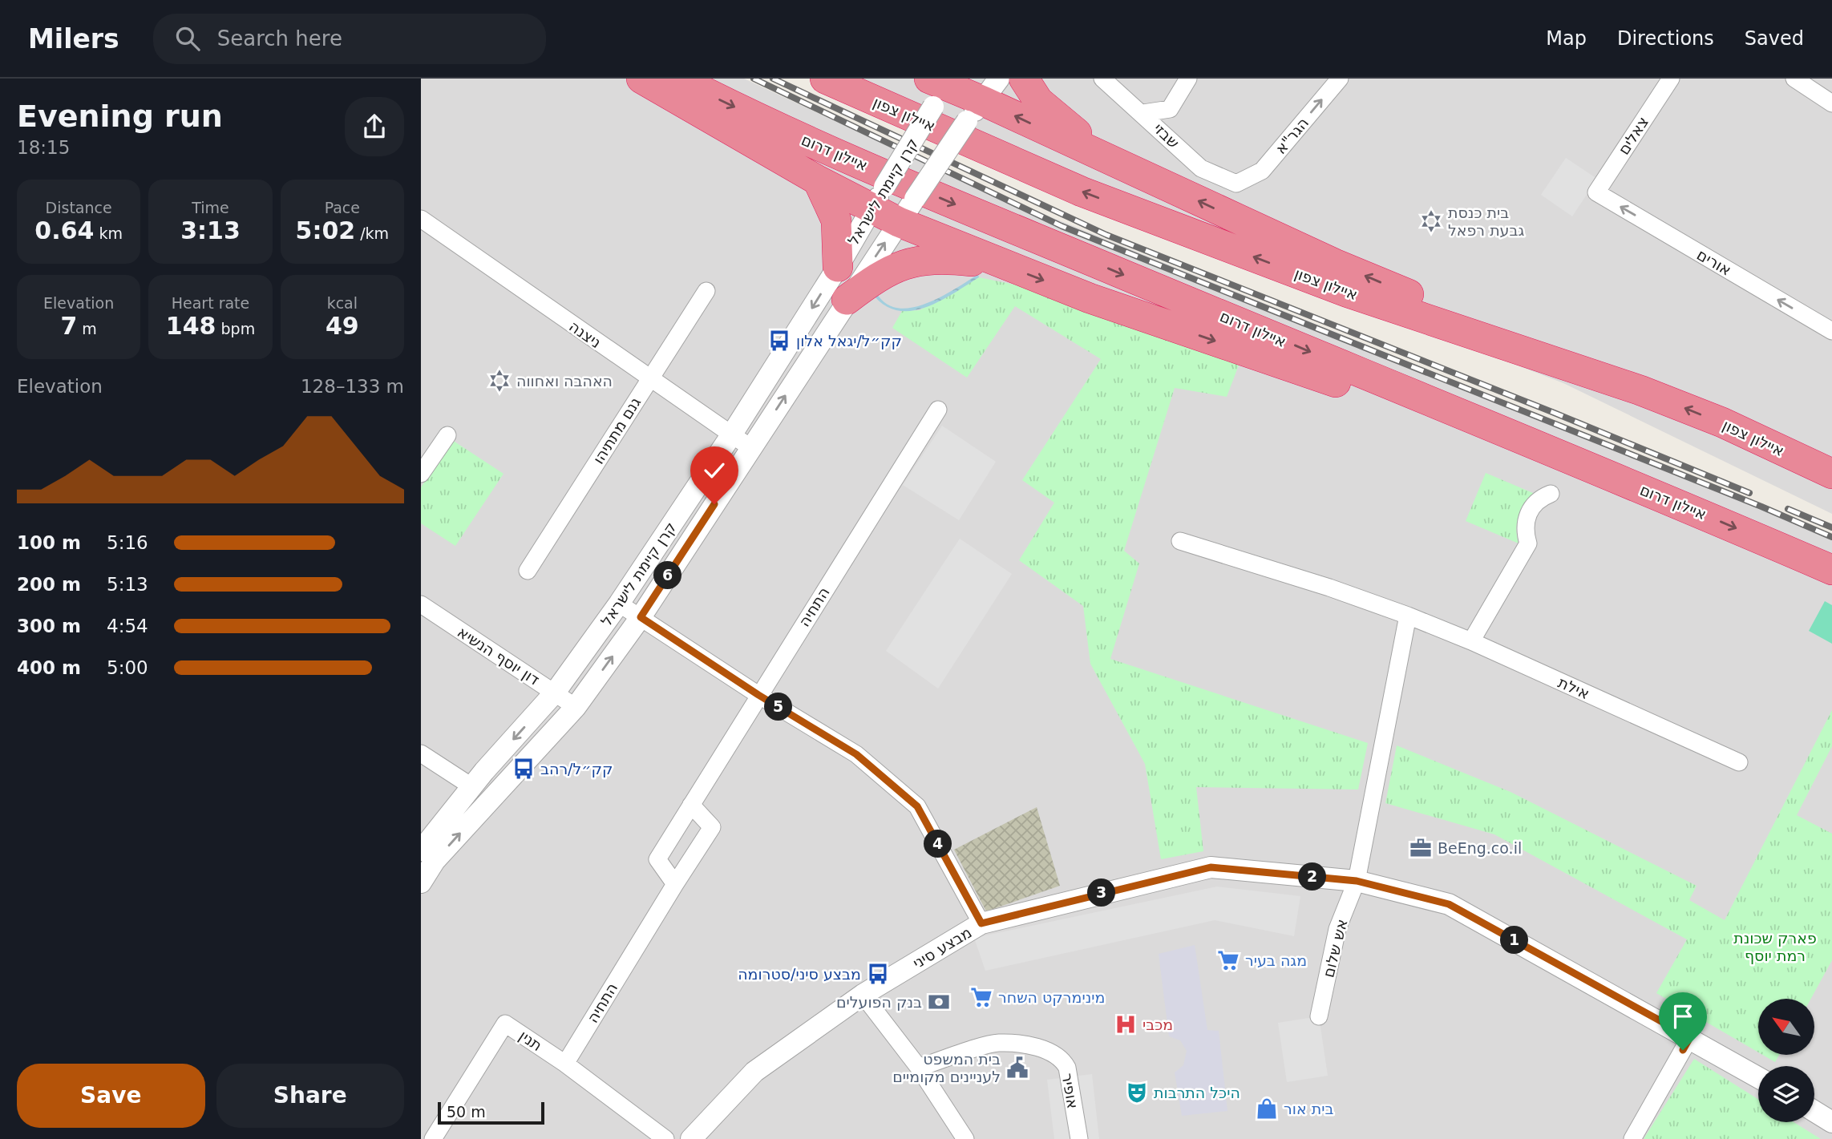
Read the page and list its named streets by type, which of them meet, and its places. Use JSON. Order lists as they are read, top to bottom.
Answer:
{
  "streets": {
    "highway": ["איילון צפון", "איילון דרום"],
    "street": [
      "שבזי",
      "הגר\"א",
      "צאלים",
      "קרן קיימת לישראל",
      "אורים",
      "ניצנה",
      "גנם מתתיהו",
      "התחיה",
      "דון יוסף הנשיא",
      "אילת",
      "מבצע סיני",
      "אש שלום",
      "תנין",
      "אופיר"
    ]
  },
  "crossings": [
    ["שבזי", "הגר\"א"],
    ["צאלים", "אורים"],
    ["קרן קיימת לישראל", "ניצנה"],
    ["קרן קיימת לישראל", "דון יוסף הנשיא"],
    ["ניצנה", "גנם מתתיהו"],
    ["התחיה", "תנין"],
    ["מבצע סיני", "אש שלום"]
  ],
  "one_way": ["הגר\"א", "אורים"],
  "parks": ["פארק שכונת רמת יוסף"],
  "places": {
    "synagogue": ["בית כנסת גבעת רפאל", "האהבה ואחווה"],
    "bus stop": ["קק״ל/יגאל אלון", "קק״ל/רהב", "מבצע סיני/סטרומה"],
    "office": ["BeEng.co.il"],
    "supermarket": ["מגה בעיר", "מינימרקט השחר"],
    "bank": ["בנק הפועלים"],
    "hospital": ["מכבי"],
    "public building": ["בית המשפט לעניינים מקומיים"],
    "theatre": ["היכל התרבות"],
    "shop": ["בית אור"]
  },
  "scale_bar": "50 m",
  "north": "top left",
  "page": {
    "header": "Milers",
    "search": "Search here",
    "nav": ["Map", "Directions", "Saved"],
    "heading": ["Evening run", "18:15"],
    "stats": [
      ["Distance", "0.64 km"],
      ["Time", "3:13"],
      ["Pace", "5:02 /km"],
      ["Elevation", "7 m"],
      ["Heart rate", "148 bpm"],
      ["kcal", "49"]
    ],
    "chart": ["Elevation", "128–133 m"],
    "list": [
      {
        "name": "100 m",
        "note": "5:16"
      },
      {
        "name": "200 m",
        "note": "5:13"
      },
      {
        "name": "300 m",
        "note": "4:54"
      },
      {
        "name": "400 m",
        "note": "5:00"
      }
    ],
    "pins": [
      "6",
      "5",
      "4",
      "2",
      "3",
      "1"
    ],
    "buttons": ["Save", "Share"],
    "scale": "50 m"
  }
}
